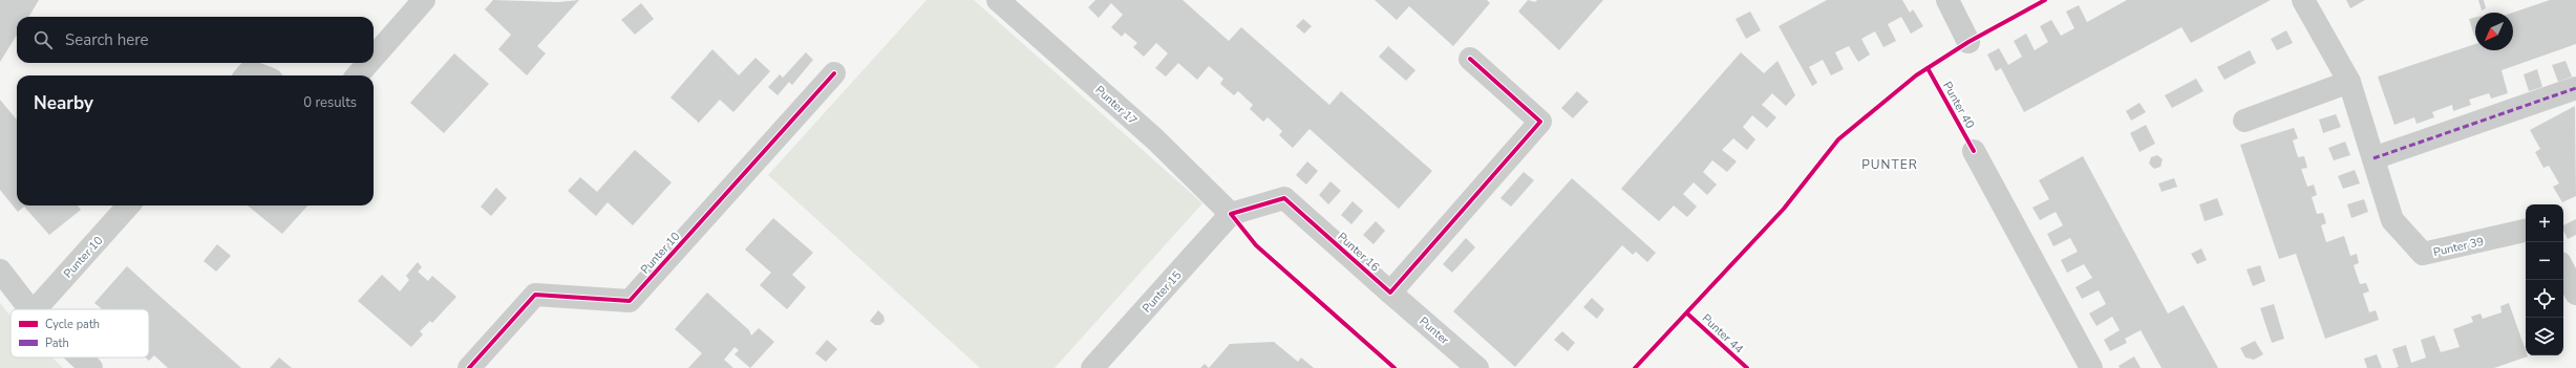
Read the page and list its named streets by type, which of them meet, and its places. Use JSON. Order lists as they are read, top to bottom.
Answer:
{
  "streets": {
    "street": [
      "Punter 17",
      "Punter 39",
      "Punter 16",
      "Punter 10",
      "Punter 15",
      "Punter"
    ],
    "cycle path": ["Punter 40", "Punter 44"]
  },
  "crossings": [
    ["Punter 17", "Punter 16"],
    ["Punter 17", "Punter 15"],
    ["Punter 16", "Punter 15"],
    ["Punter 16", "Punter"]
  ],
  "districts": ["PUNTER"],
  "legend": ["Cycle path", "Path"],
  "north": "bottom left",
  "page": {
    "search": "Search here",
    "heading": ["Nearby", "0 results"],
    "map_buttons": ["+", "−"]
  }
}
